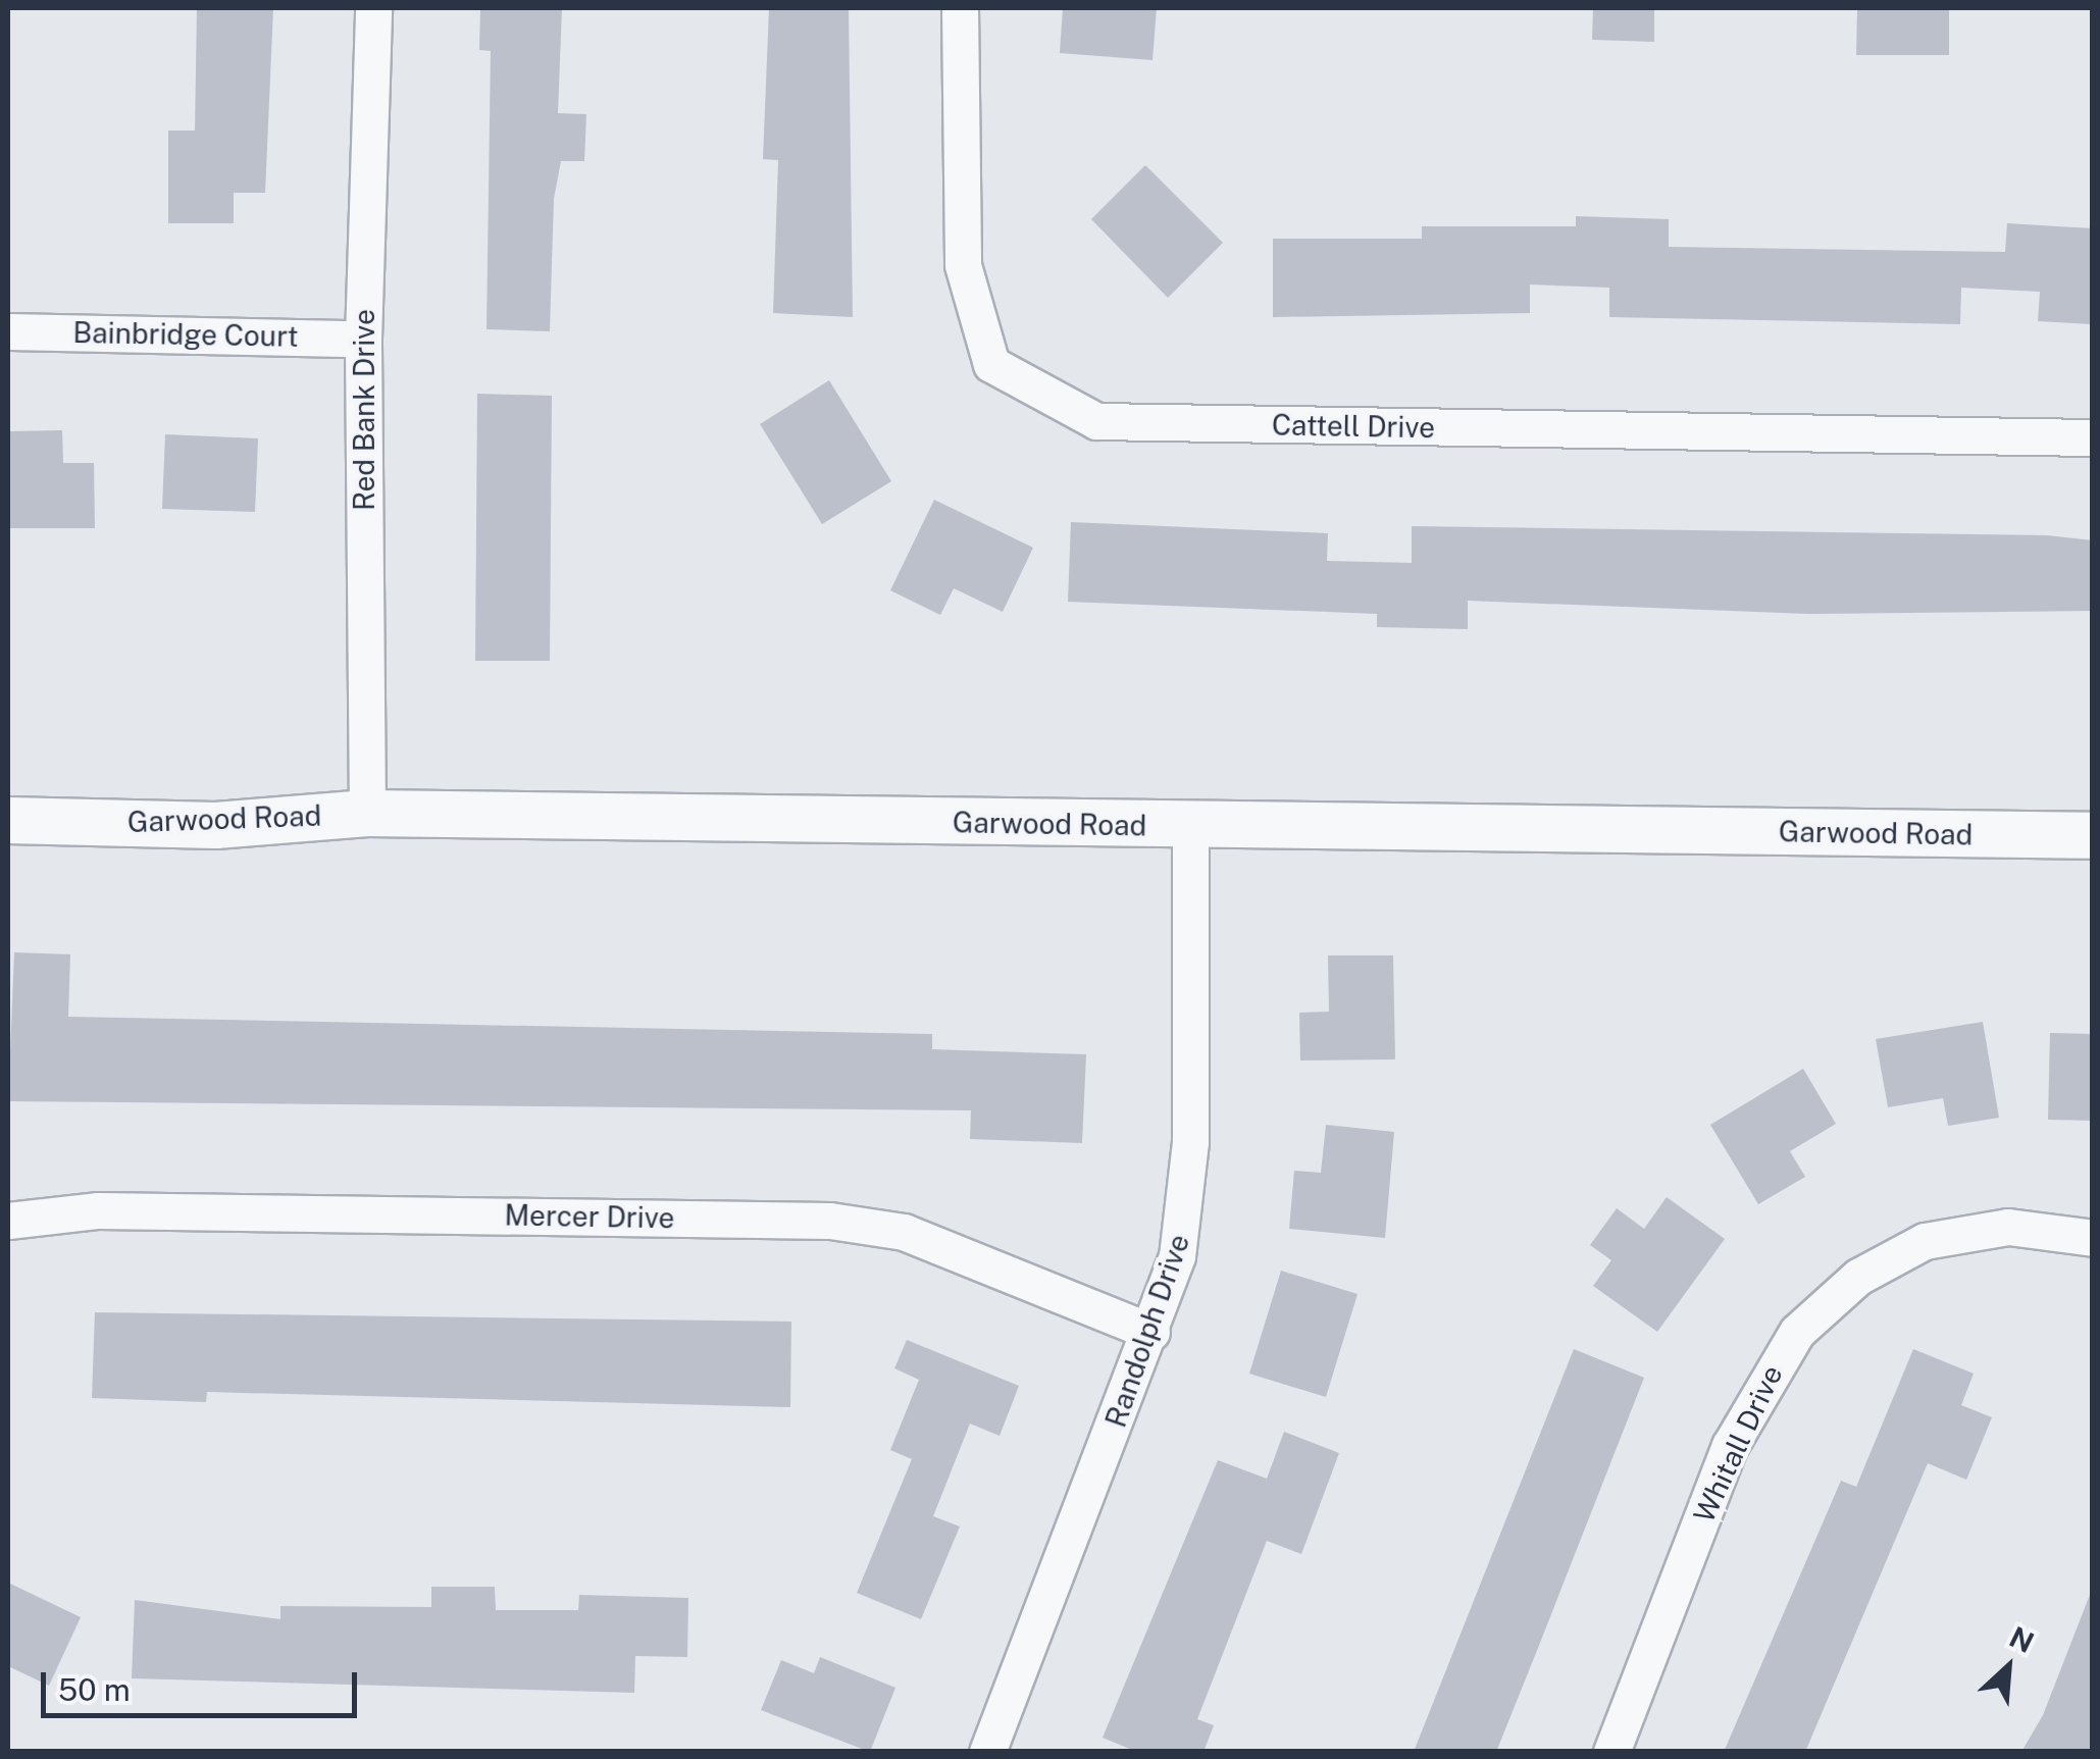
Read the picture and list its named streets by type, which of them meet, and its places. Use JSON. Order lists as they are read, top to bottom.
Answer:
{
  "streets": {
    "street": [
      "Bainbridge Court",
      "Red Bank Drive",
      "Cattell Drive",
      "Garwood Road",
      "Mercer Drive",
      "Randolph Drive",
      "Whitall Drive"
    ]
  },
  "crossings": [
    ["Bainbridge Court", "Red Bank Drive"],
    ["Red Bank Drive", "Garwood Road"],
    ["Garwood Road", "Randolph Drive"],
    ["Mercer Drive", "Randolph Drive"]
  ],
  "scale_bar": "50 m",
  "north": "top right"
}
